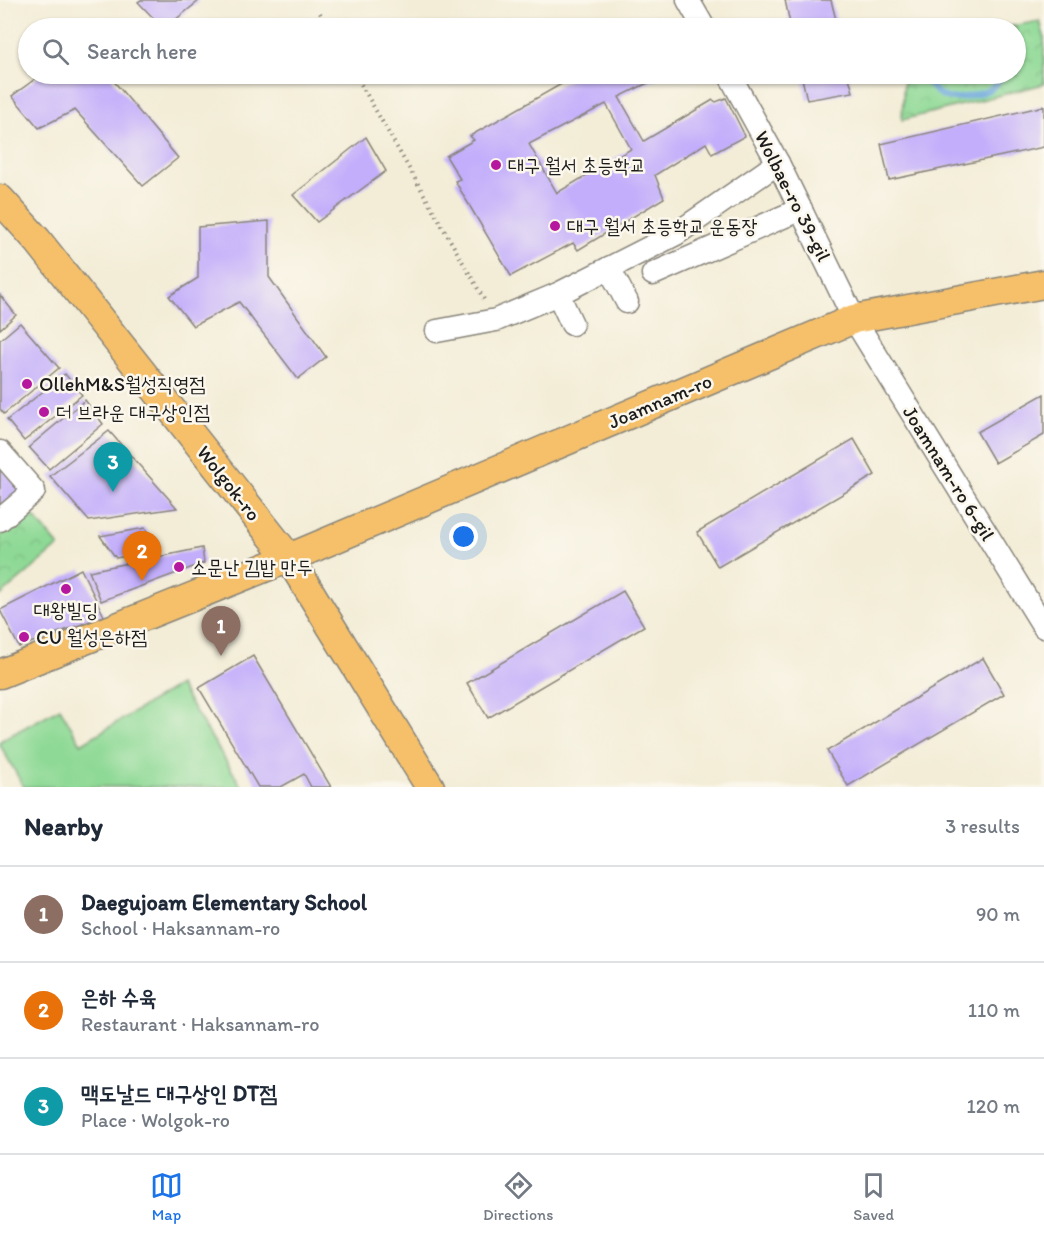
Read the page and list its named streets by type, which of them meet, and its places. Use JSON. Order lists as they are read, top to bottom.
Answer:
{
  "streets": {
    "main road": ["Joamnam-ro", "Wolgok-ro"],
    "street": ["Wolbae-ro 39-gil", "Joamnam-ro 6-gil"]
  },
  "crossings": [
    ["Wolbae-ro 39-gil", "Joamnam-ro"],
    ["Wolbae-ro 39-gil", "Joamnam-ro 6-gil"],
    ["Joamnam-ro", "Joamnam-ro 6-gil"],
    ["Joamnam-ro", "Wolgok-ro"]
  ],
  "places": [
    "대구 월서 초등학교",
    "대구 월서 초등학교 운동장",
    "OllehM&S월성직영점",
    "더 브라운 대구상인점",
    "소문난 김밥 만두",
    "대왕빌딩",
    "CU 월성은하점"
  ],
  "page": {
    "search": "Search here",
    "pins": ["3", "2", "1"],
    "heading": ["Nearby", "3 results"],
    "list": [
      {
        "mark": "1",
        "name": "Daegujoam Elementary School",
        "note": "School · Haksannam-ro",
        "value": "90 m"
      },
      {
        "mark": "2",
        "name": "은하 수육",
        "note": "Restaurant · Haksannam-ro",
        "value": "110 m"
      },
      {
        "mark": "3",
        "name": "맥도날드 대구상인 DT점",
        "note": "Place · Wolgok-ro",
        "value": "120 m"
      }
    ],
    "nav": ["Map", "Directions", "Saved"]
  }
}
